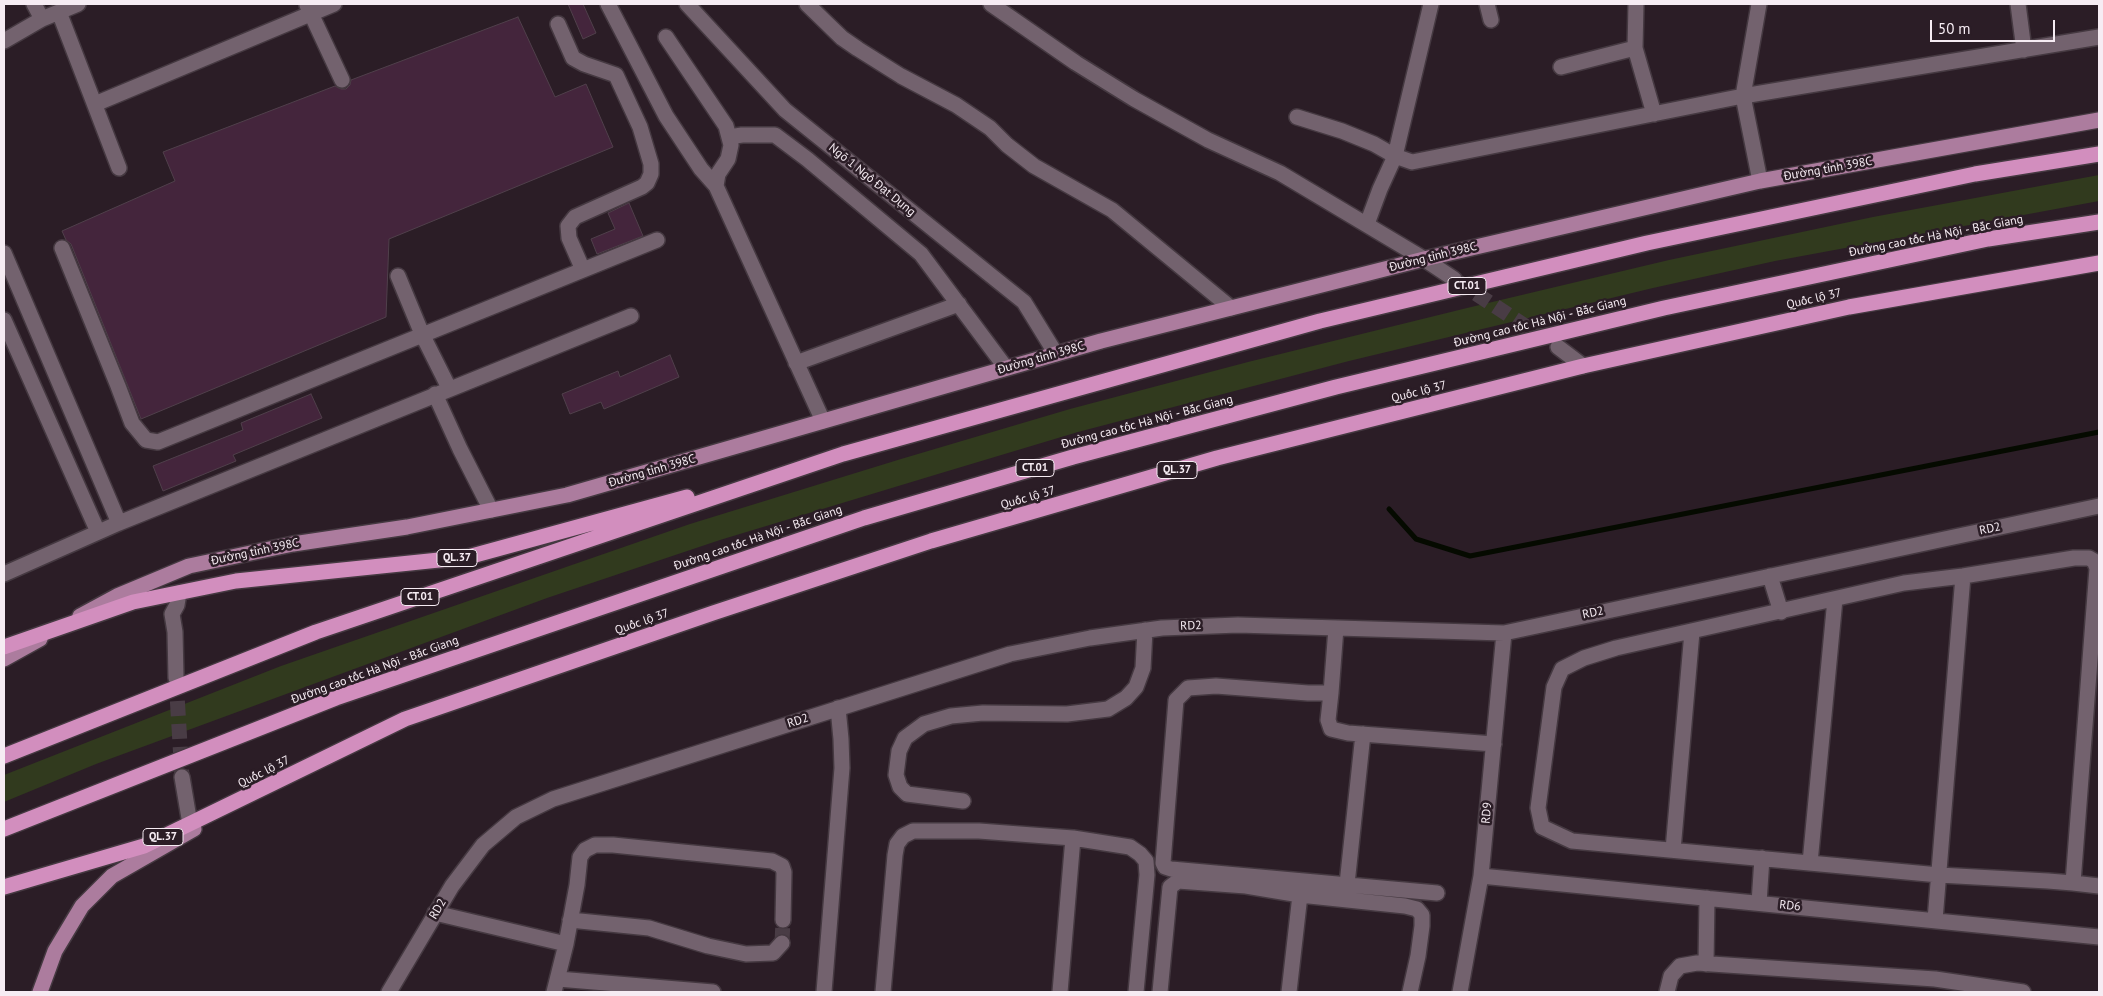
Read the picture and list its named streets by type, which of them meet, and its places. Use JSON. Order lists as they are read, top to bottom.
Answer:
{
  "streets": {
    "highway": [
      "Đường cao tốc Hà Nội - Bắc Giang",
      "CT.01",
      "Quốc lộ 37",
      "QL.37"
    ],
    "main road": ["Đường tỉnh 398C"],
    "street": [
      "Ngõ 1 Ngô Đạt Dụng",
      "RD2",
      "RD9",
      "RD6"
    ]
  },
  "crossings": [
    ["Đường tỉnh 398C", "Ngõ 1 Ngô Đạt Dụng"],
    ["Đường tỉnh 398C", "QL.37"],
    ["CT.01", "QL.37"],
    ["RD2", "RD9"],
    ["RD9", "RD6"]
  ],
  "scale_bar": "50 m"
}
